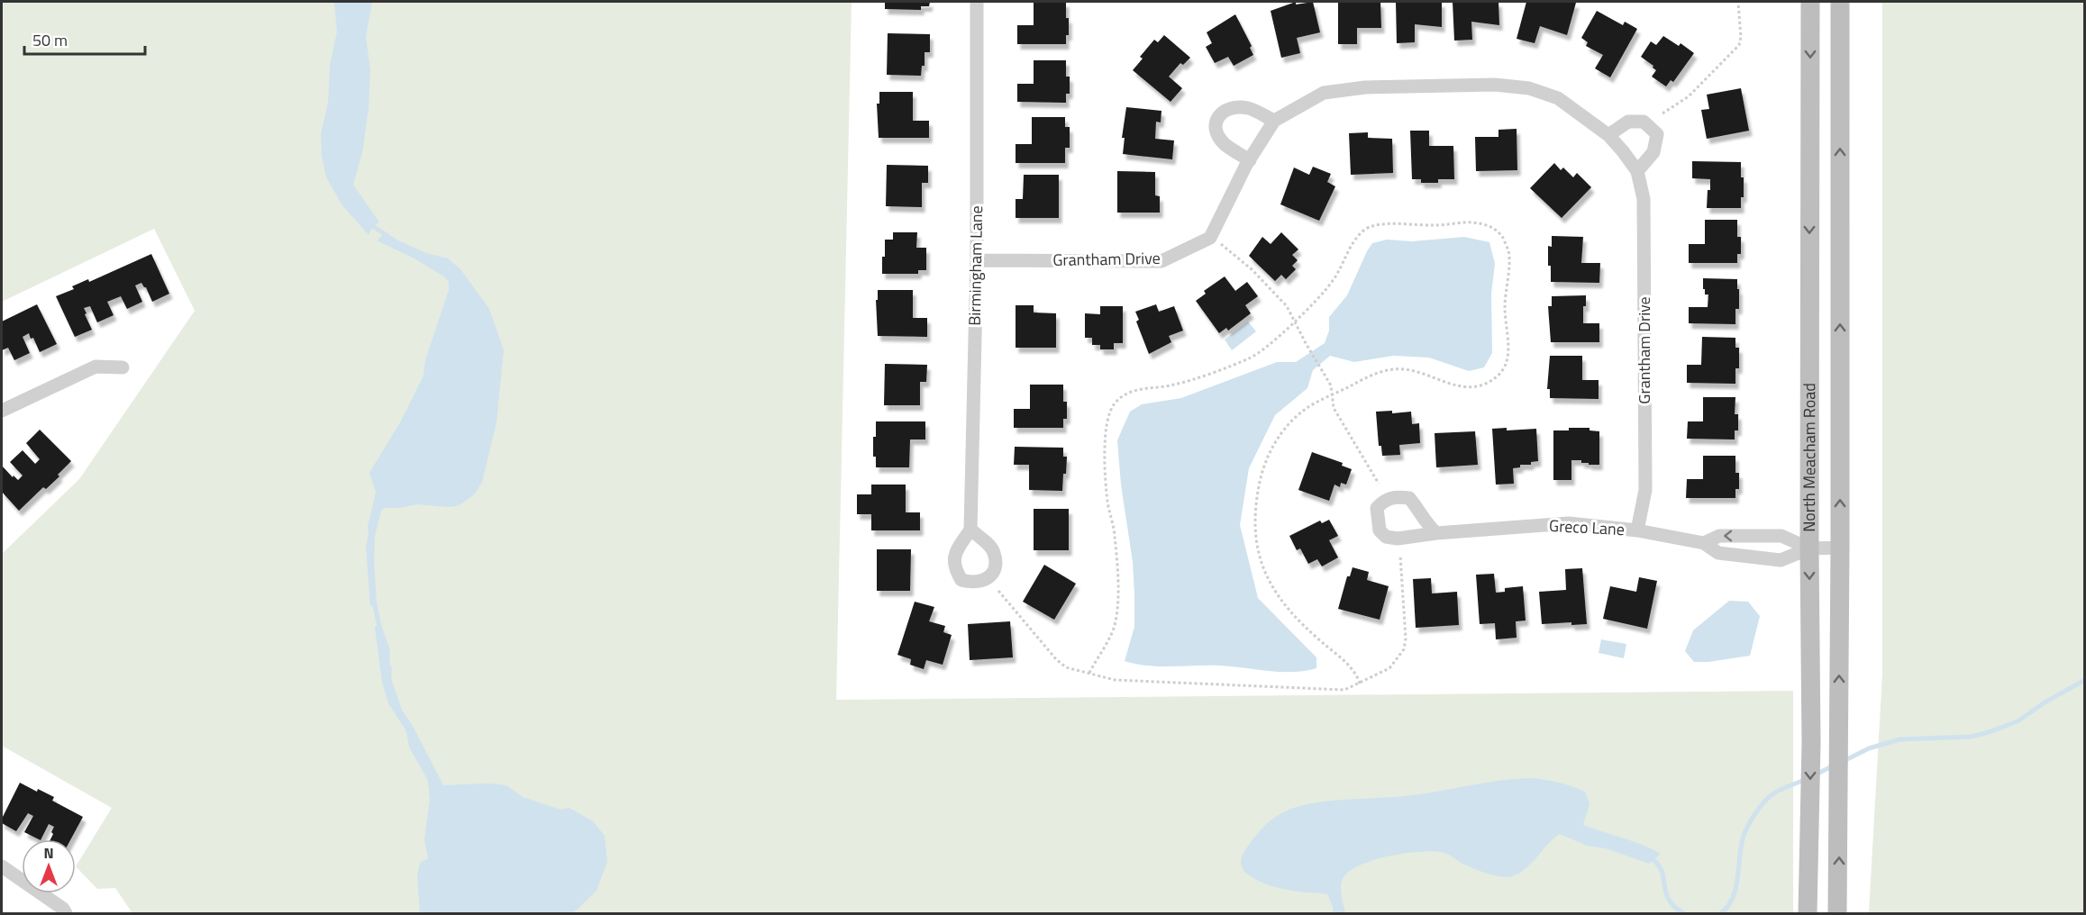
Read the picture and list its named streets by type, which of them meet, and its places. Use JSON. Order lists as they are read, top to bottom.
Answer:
{
  "streets": {
    "main road": ["North Meacham Road"],
    "street": ["Grantham Drive", "Birmingham Lane", "Greco Lane"]
  },
  "crossings": [
    ["Grantham Drive", "Birmingham Lane"],
    ["Grantham Drive", "Greco Lane"],
    ["North Meacham Road", "Greco Lane"]
  ],
  "scale_bar": "50 m",
  "north": "top"
}
